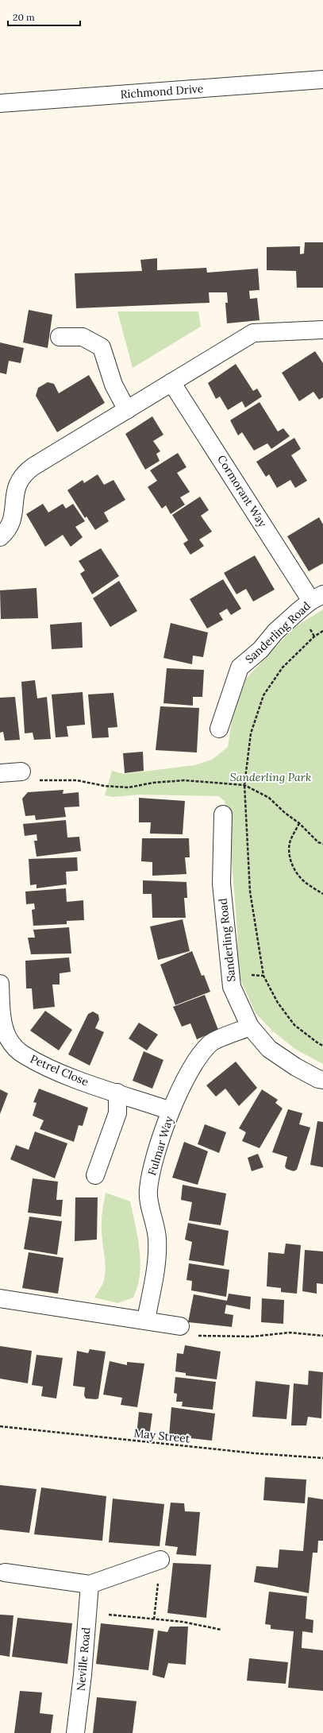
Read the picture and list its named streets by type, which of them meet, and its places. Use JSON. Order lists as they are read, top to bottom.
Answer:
{
  "streets": {
    "street": [
      "Richmond Drive",
      "Cormorant Way",
      "Sanderling Road",
      "Petrel Close",
      "Fulmar Way",
      "Neville Road"
    ],
    "path": ["May Street"]
  },
  "crossings": [
    ["Cormorant Way", "Sanderling Road"],
    ["Sanderling Road", "Fulmar Way"],
    ["Petrel Close", "Fulmar Way"]
  ],
  "parks": ["Sanderling Park"],
  "scale_bar": "20 m"
}
